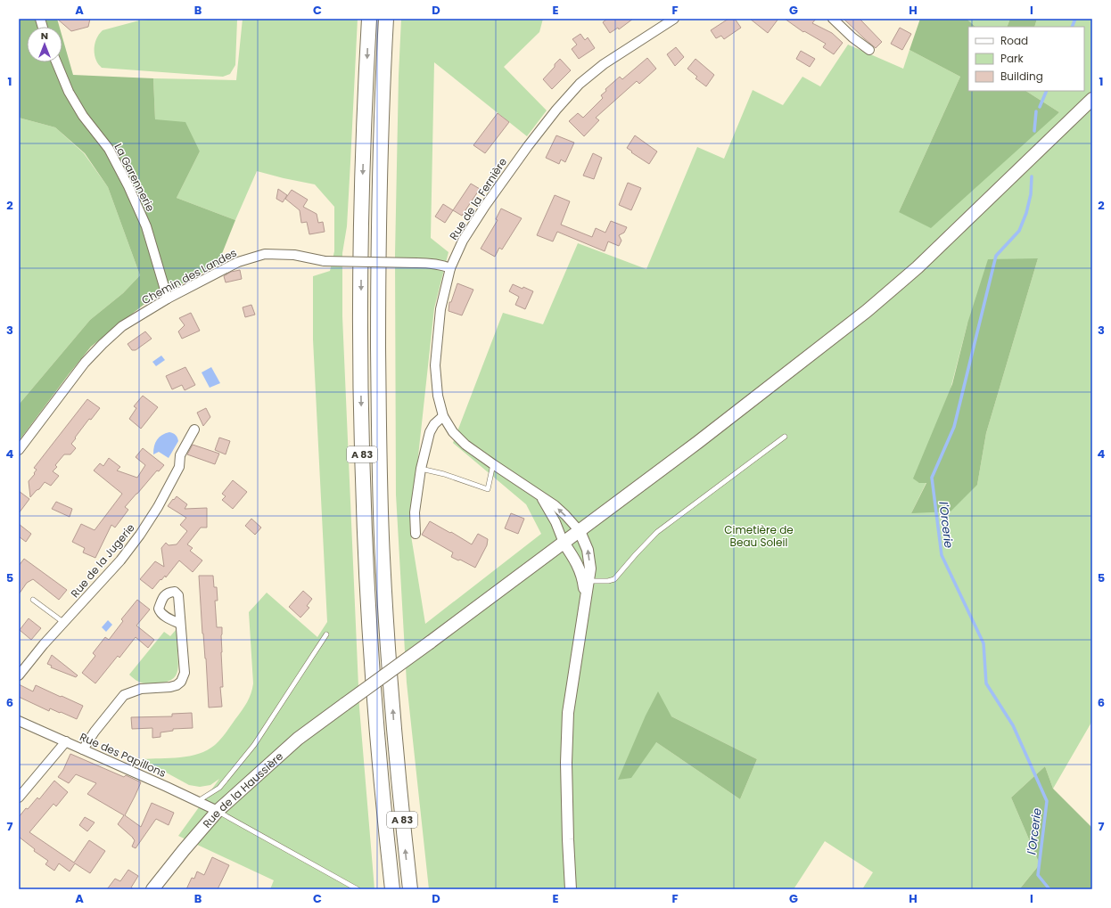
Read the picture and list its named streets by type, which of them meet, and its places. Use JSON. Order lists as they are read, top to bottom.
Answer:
{
  "streets": {
    "highway": ["A 83"],
    "main road": ["Rue de la Haussière"],
    "street": [
      "La Garennerie",
      "Rue de la Fernière",
      "Chemin des Landes",
      "Rue de la Jugerie",
      "Rue des Papillons"
    ]
  },
  "crossings": [
    ["La Garennerie", "Chemin des Landes"],
    ["Rue de la Fernière", "Chemin des Landes"],
    ["Rue de la Fernière", "Rue de la Haussière"],
    ["Rue des Papillons", "Rue de la Haussière"]
  ],
  "water": ["l'Orcerie"],
  "parks": ["Cimetière de Beau Soleil"],
  "legend": ["Road", "Park", "Building"],
  "north": "top",
  "grid": {
    "columns": [
      "A",
      "B",
      "C",
      "D",
      "E",
      "F",
      "G",
      "H",
      "I"
    ],
    "rows": [
      "1",
      "2",
      "3",
      "4",
      "5",
      "6",
      "7"
    ]
  }
}
